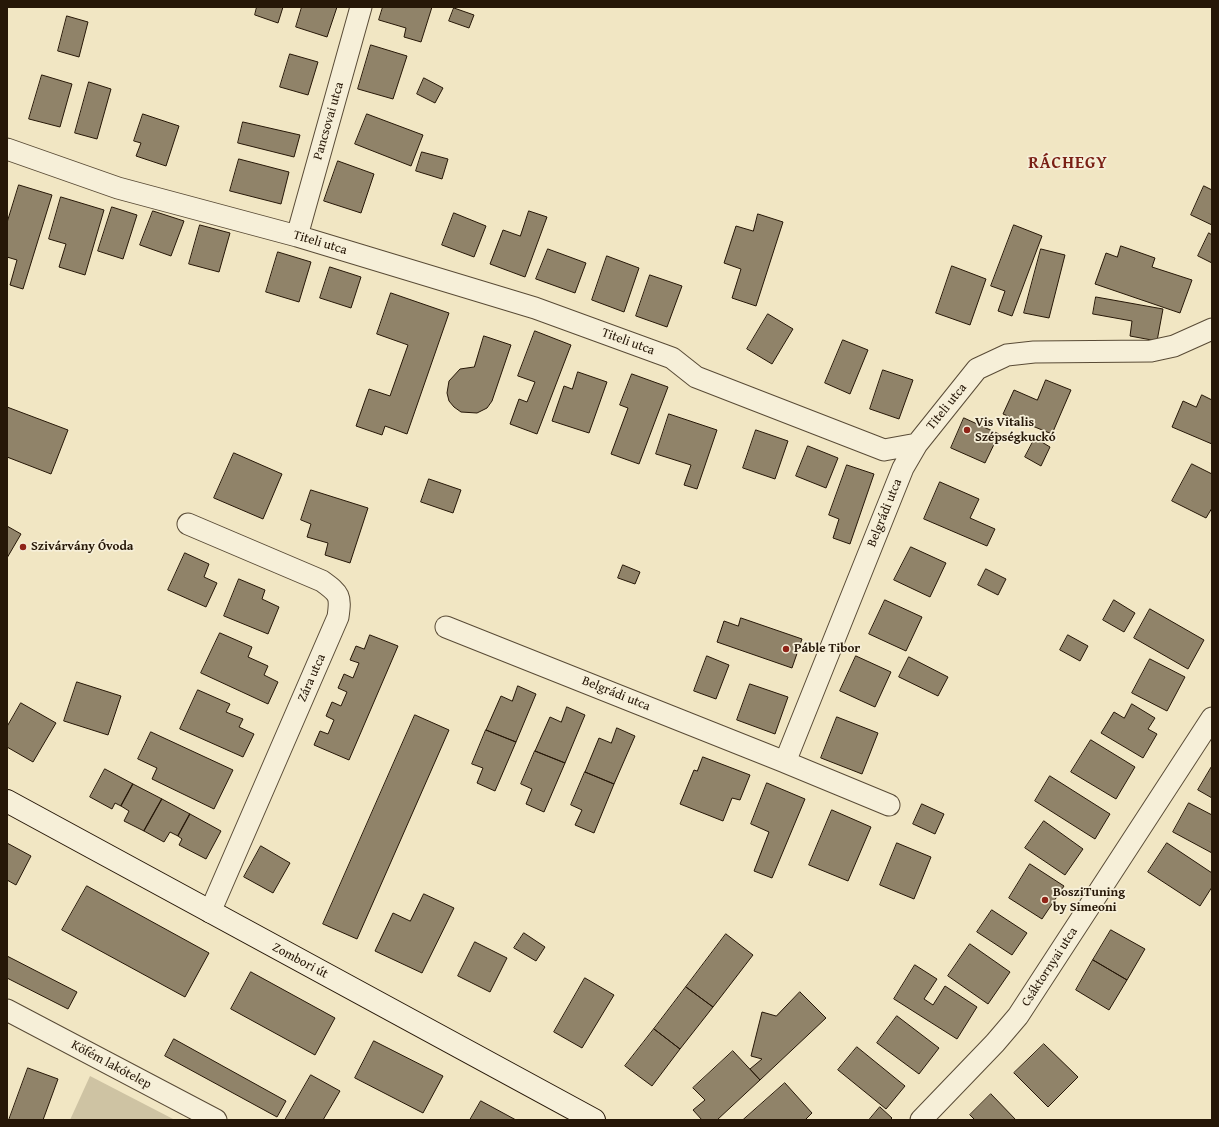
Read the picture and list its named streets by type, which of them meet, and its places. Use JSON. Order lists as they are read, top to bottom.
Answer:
{
  "streets": {
    "street": [
      "Pancsovai utca",
      "Titeli utca",
      "Belgrádi utca",
      "Zára utca",
      "Zombori út",
      "Csáktornyai utca",
      "Köfém lakótelep"
    ]
  },
  "crossings": [
    ["Pancsovai utca", "Titeli utca"],
    ["Titeli utca", "Belgrádi utca"],
    ["Zára utca", "Zombori út"]
  ],
  "districts": ["RÁCHEGY"],
  "places": [
    "Vis Vitalis Szépségkuckó",
    "Szivárvány Óvoda",
    "Páble Tibor",
    "BosziTuning by Simeoni"
  ]
}
